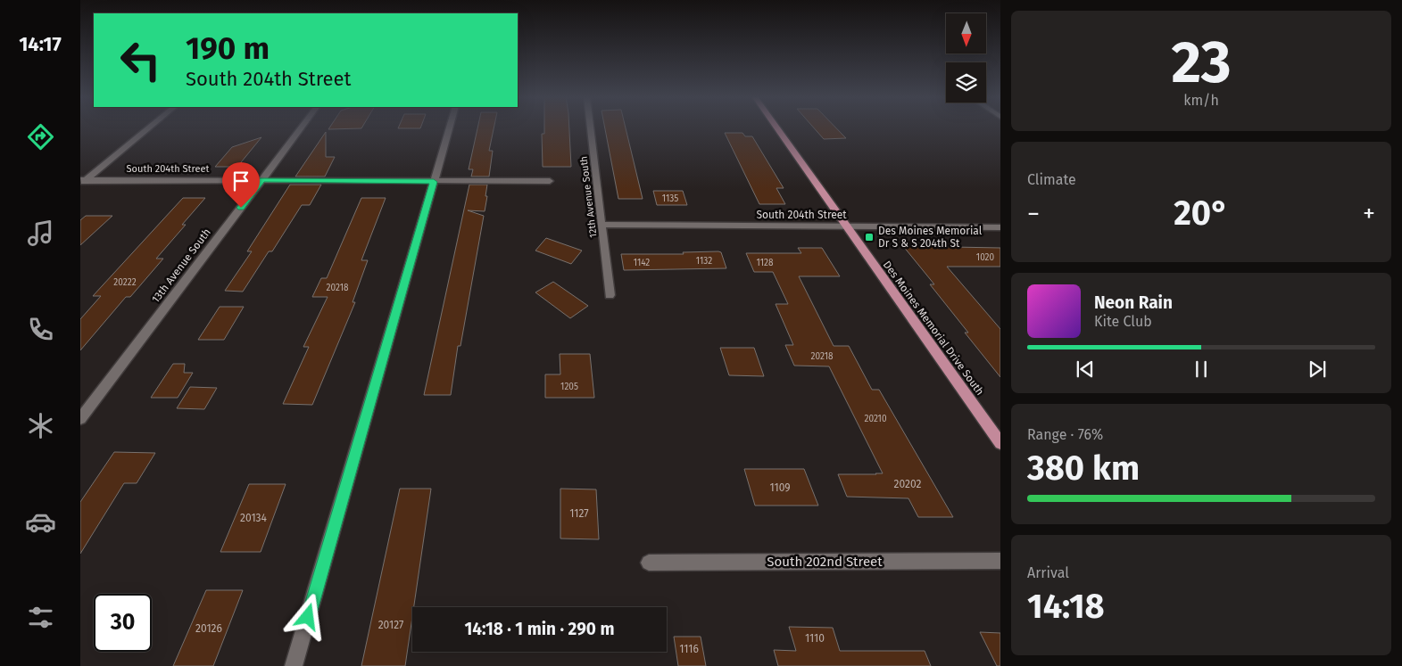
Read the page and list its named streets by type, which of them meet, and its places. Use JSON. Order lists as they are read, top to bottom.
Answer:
{
  "streets": {
    "main road": ["Des Moines Memorial Drive South"],
    "street": [
      "South 204th Street",
      "12th Avenue South",
      "13th Avenue South",
      "South 202nd Street"
    ]
  },
  "crossings": [
    ["South 204th Street", "12th Avenue South"],
    ["South 204th Street", "13th Avenue South"],
    ["South 204th Street", "Des Moines Memorial Drive South"]
  ],
  "places": {
    "transit": ["Des Moines Memorial Dr S & S 204th St"]
  },
  "house_numbers": [
    "1135",
    "1020",
    "1132",
    "1142",
    "1128",
    "20222",
    "20218",
    "20218",
    "1205",
    "20210",
    "20202",
    "1109",
    "1127",
    "20134",
    "20127",
    "20126",
    "1110",
    "1116"
  ],
  "north": "bottom",
  "page": {
    "tabs": "14:17",
    "tile": [
      ["23", "km/h"],
      "Climate",
      ["Range · 76%", "380 km"],
      ["Arrival", "14:18"]
    ],
    "turn": ["190 m", "South 204th Street"],
    "heat": ["−", "20°", "+"],
    "song": ["Neon Rain", "Kite Club"],
    "limit": "30",
    "trip": "14:18 · 1 min · 290 m"
  }
}
